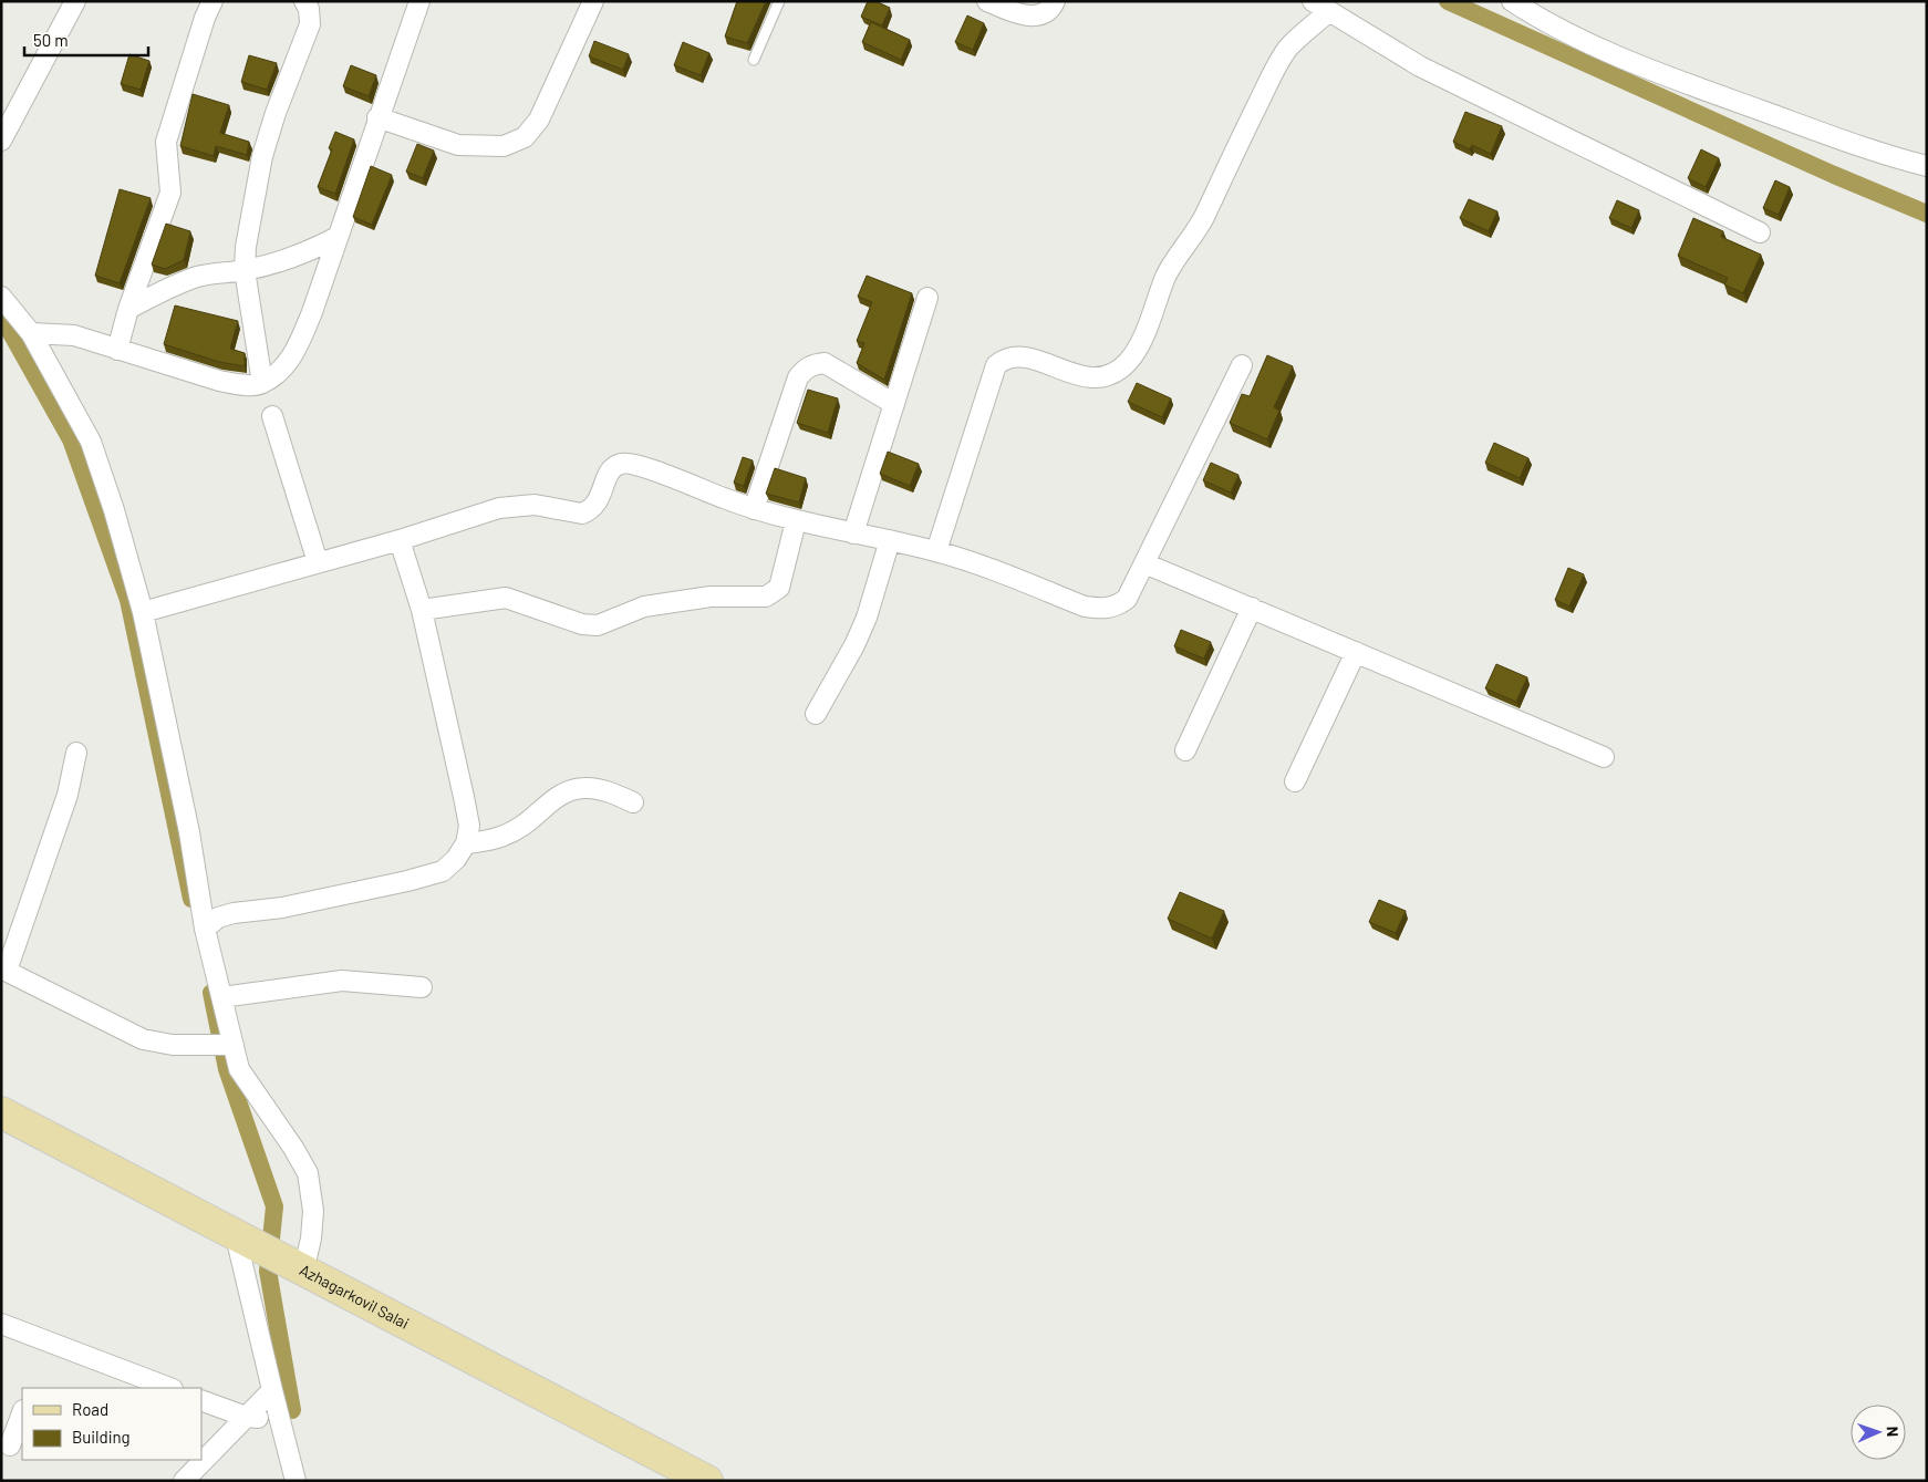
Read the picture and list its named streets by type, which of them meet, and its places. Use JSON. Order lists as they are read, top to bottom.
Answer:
{
  "streets": {
    "main road": ["Azhagarkovil Salai"]
  },
  "legend": ["Road", "Building"],
  "scale_bar": "50 m",
  "north": "right"
}
